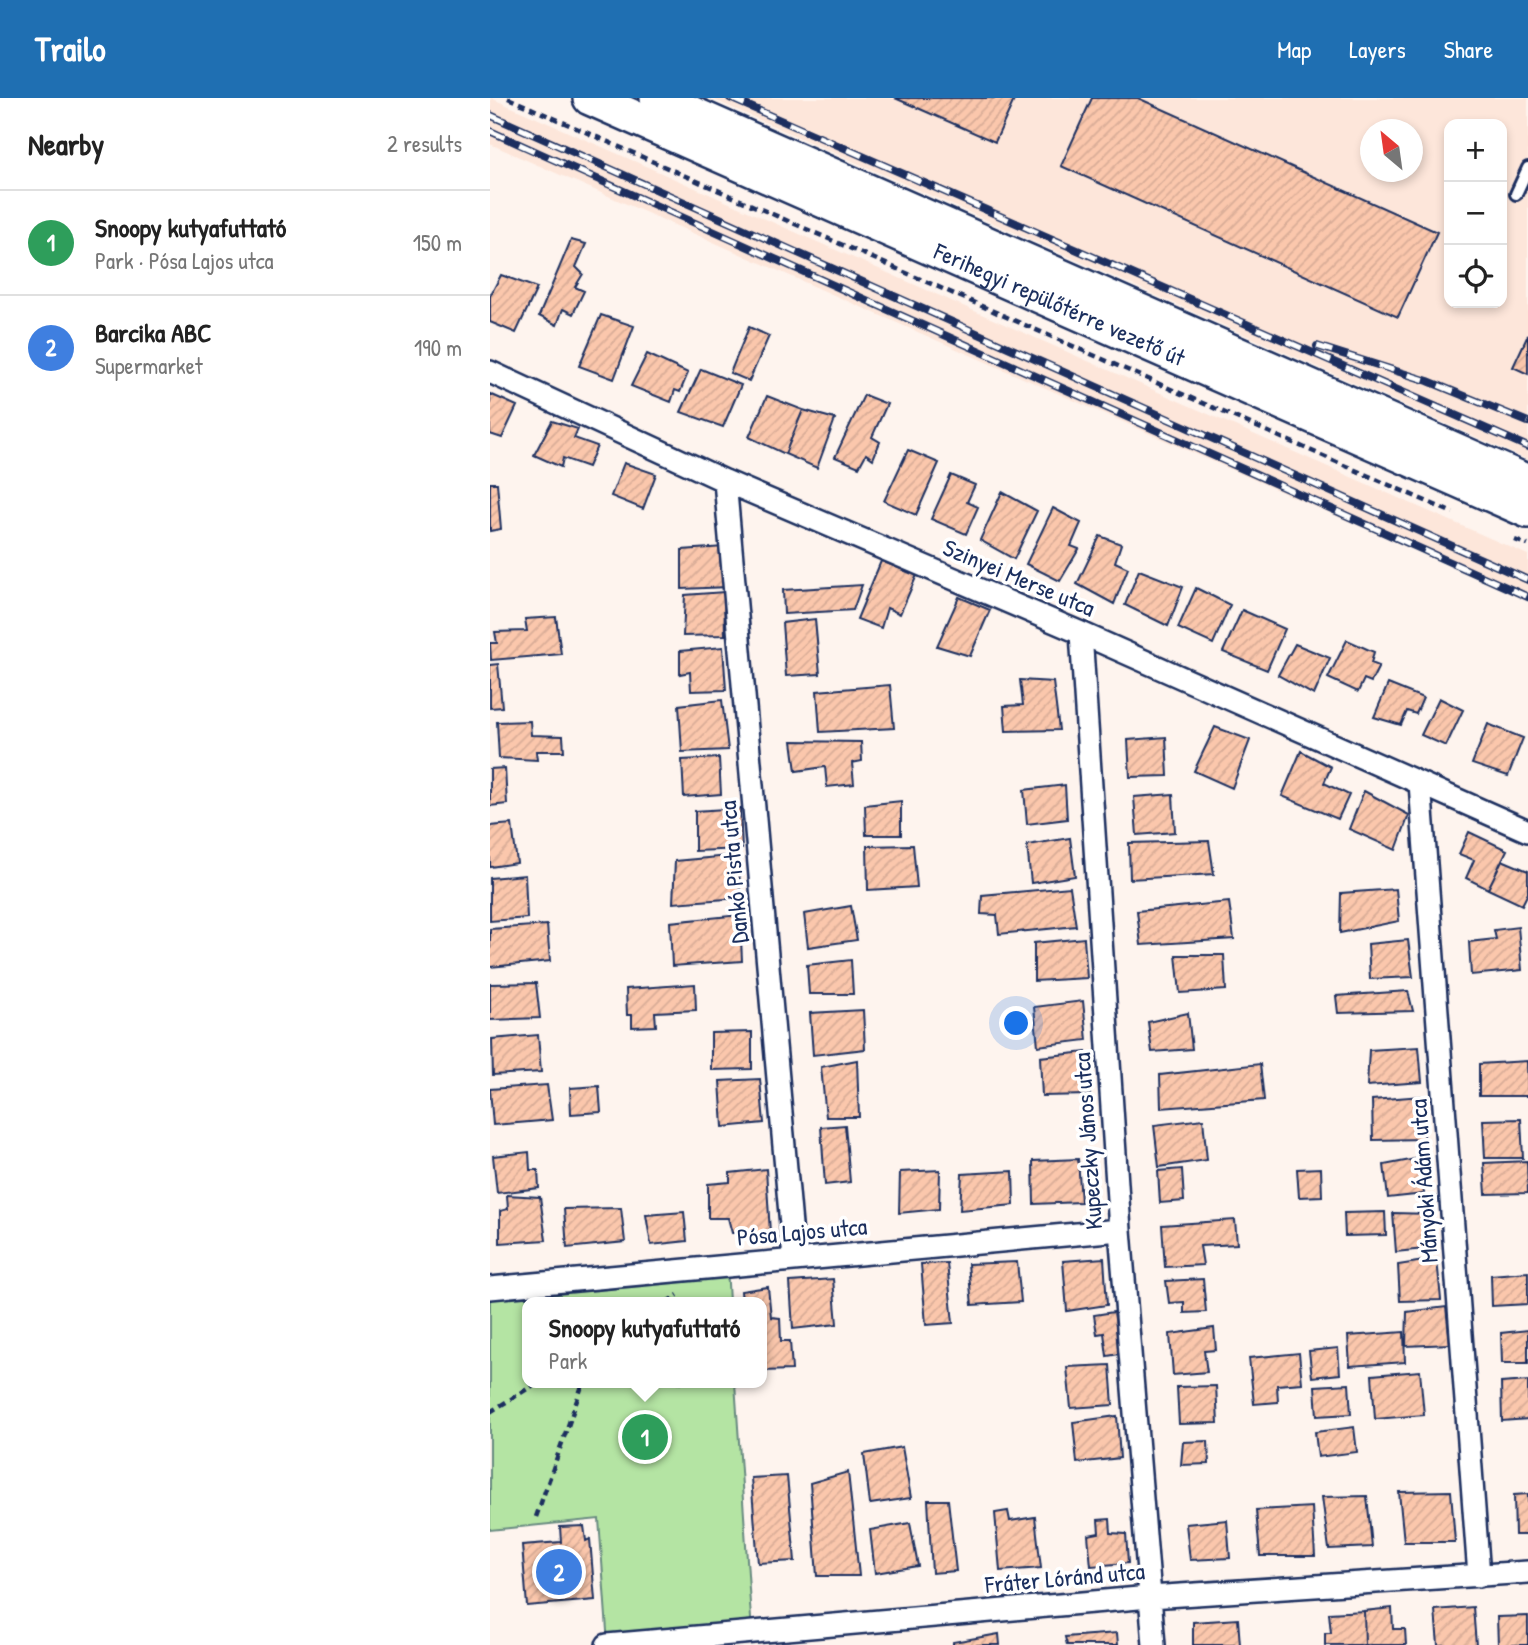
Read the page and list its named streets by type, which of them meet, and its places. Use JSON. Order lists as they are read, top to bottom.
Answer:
{
  "streets": {
    "main road": ["Ferihegyi repülőtérre vezető út"],
    "street": [
      "Szinyei Merse utca",
      "Dankó Pista utca",
      "Kupeczky János utca",
      "Mányoki Ádám utca",
      "Pósa Lajos utca",
      "Fráter Lóránd utca"
    ]
  },
  "crossings": [
    ["Szinyei Merse utca", "Dankó Pista utca"],
    ["Szinyei Merse utca", "Kupeczky János utca"],
    ["Szinyei Merse utca", "Mányoki Ádám utca"],
    ["Dankó Pista utca", "Pósa Lajos utca"],
    ["Kupeczky János utca", "Pósa Lajos utca"],
    ["Kupeczky János utca", "Fráter Lóránd utca"],
    ["Mányoki Ádám utca", "Fráter Lóránd utca"]
  ],
  "north": "top left",
  "page": {
    "header": "Trailo",
    "nav": ["Map", "Layers", "Share"],
    "heading": ["Nearby", "2 results"],
    "map_buttons": ["+", "−"],
    "list": [
      {
        "mark": "1",
        "name": "Snoopy kutyafuttató",
        "note": "Park · Pósa Lajos utca",
        "value": "150 m"
      },
      {
        "mark": "2",
        "name": "Barcika ABC",
        "note": "Supermarket",
        "value": "190 m"
      }
    ],
    "popup": ["Snoopy kutyafuttató", "Park"],
    "pins": ["1", "2"]
  }
}
